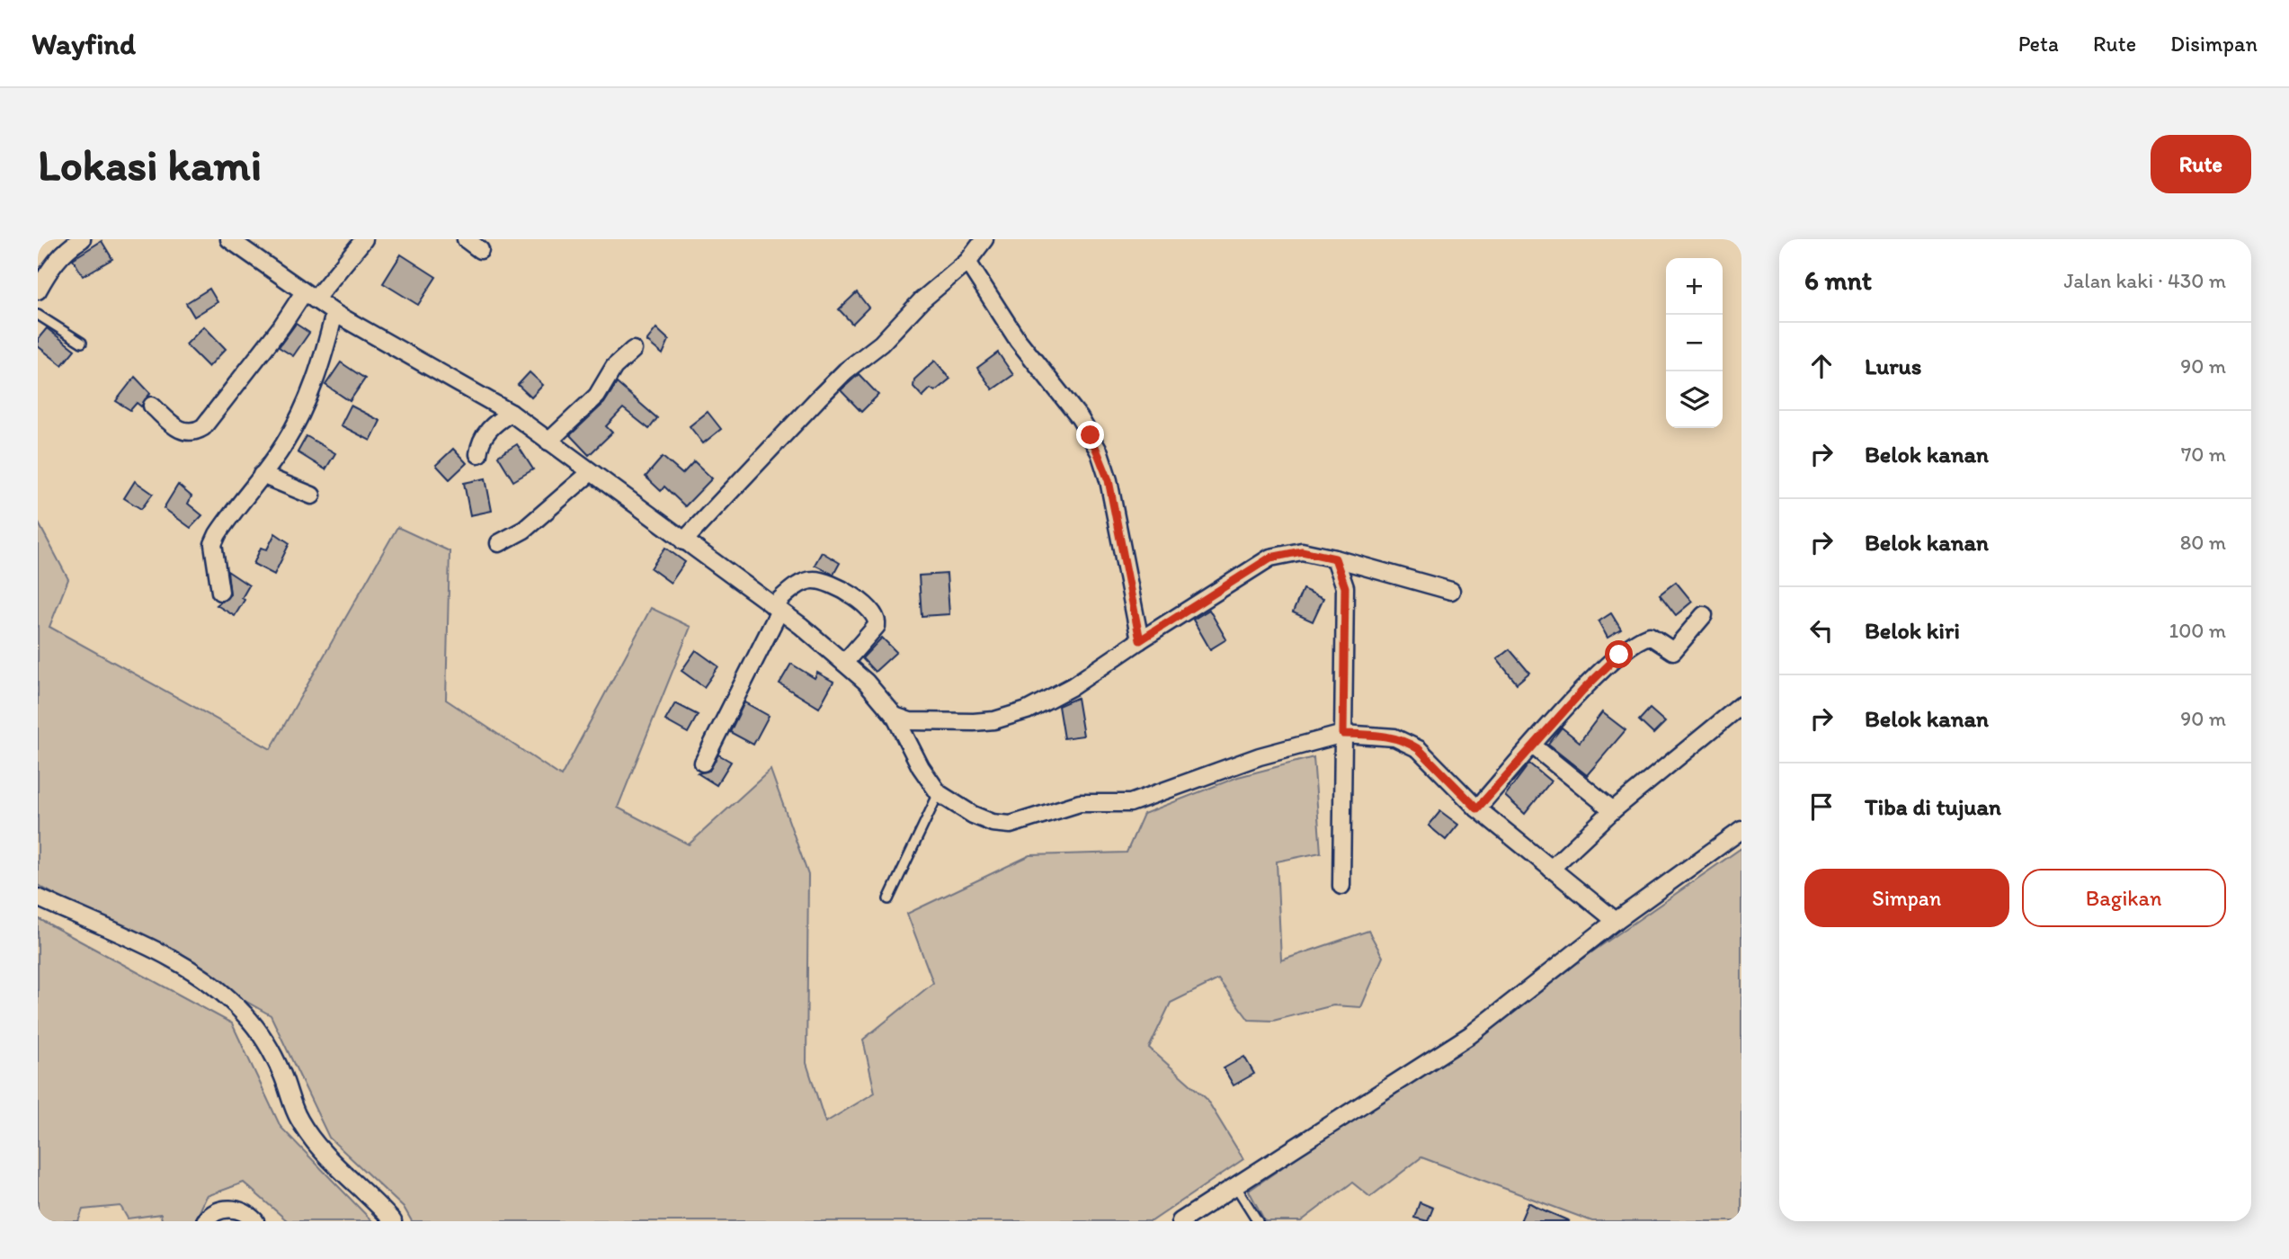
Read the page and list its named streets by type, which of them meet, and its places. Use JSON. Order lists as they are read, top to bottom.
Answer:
{
  "page": {
    "header": "Wayfind",
    "nav": ["Peta", "Rute", "Disimpan"],
    "buttons": [
      "Rute",
      ["Simpan", "Bagikan"]
    ],
    "title": "Lokasi kami",
    "heading": ["6 mnt", "Jalan kaki · 430 m"],
    "map_buttons": ["+", "−"],
    "list": [
      ["Lurus", "90 m"],
      ["Belok kanan", "70 m"],
      ["Belok kanan", "80 m"],
      ["Belok kiri", "100 m"],
      ["Belok kanan", "90 m"],
      "Tiba di tujuan"
    ]
  }
}
